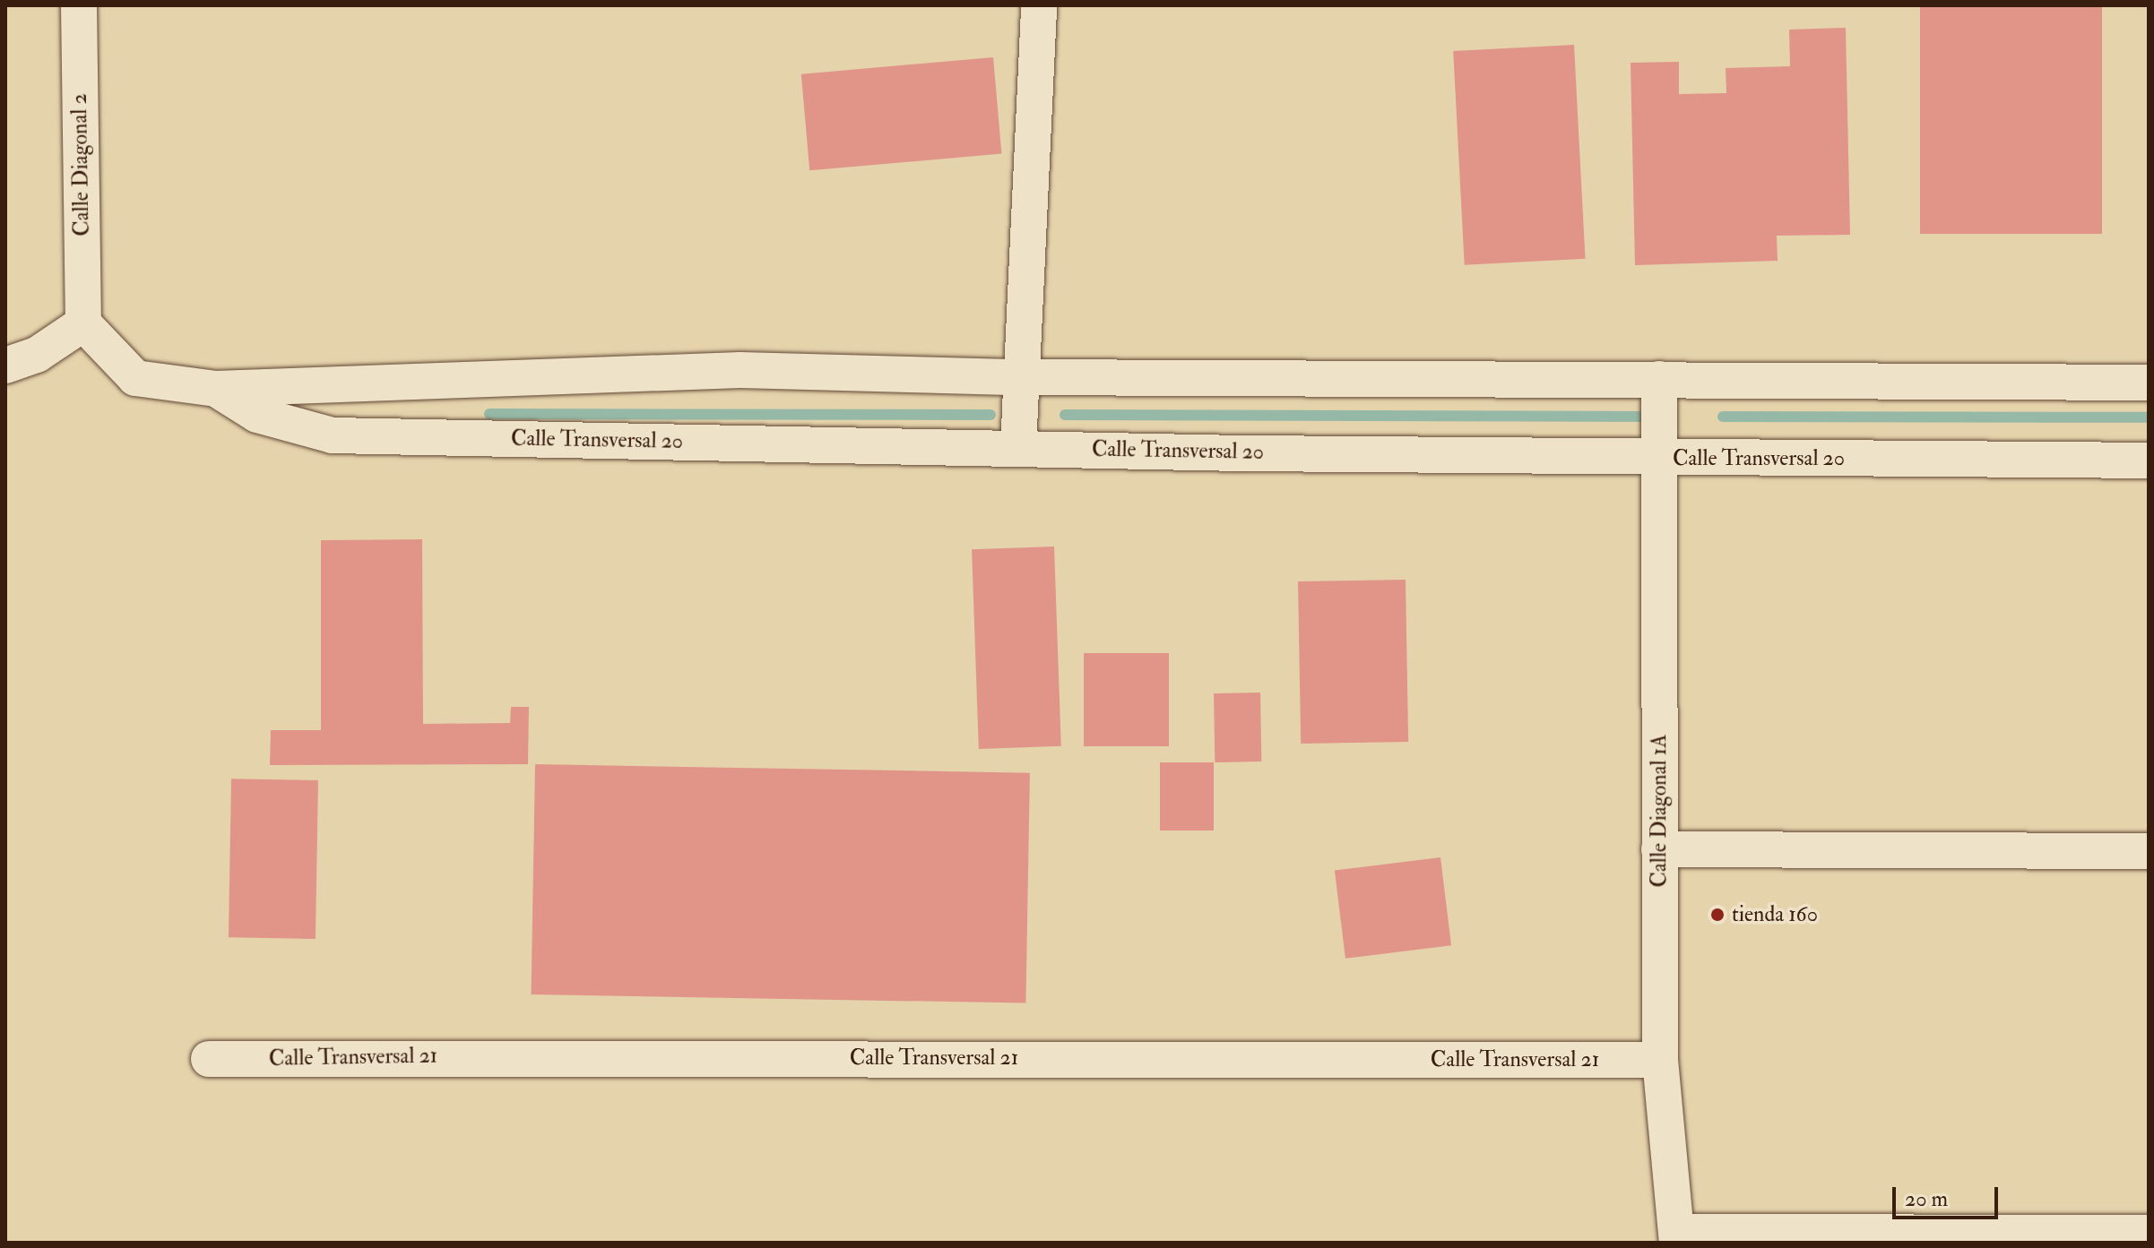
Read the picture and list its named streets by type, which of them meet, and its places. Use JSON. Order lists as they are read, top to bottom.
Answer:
{
  "streets": {
    "street": [
      "Calle Diagonal 2",
      "Calle Transversal 20",
      "Calle Diagonal 1A",
      "Calle Transversal 21"
    ]
  },
  "crossings": [
    ["Calle Diagonal 2", "Calle Transversal 20"],
    ["Calle Transversal 20", "Calle Diagonal 1A"],
    ["Calle Diagonal 1A", "Calle Transversal 21"]
  ],
  "places": ["tienda 160"],
  "scale_bar": "20 m"
}
